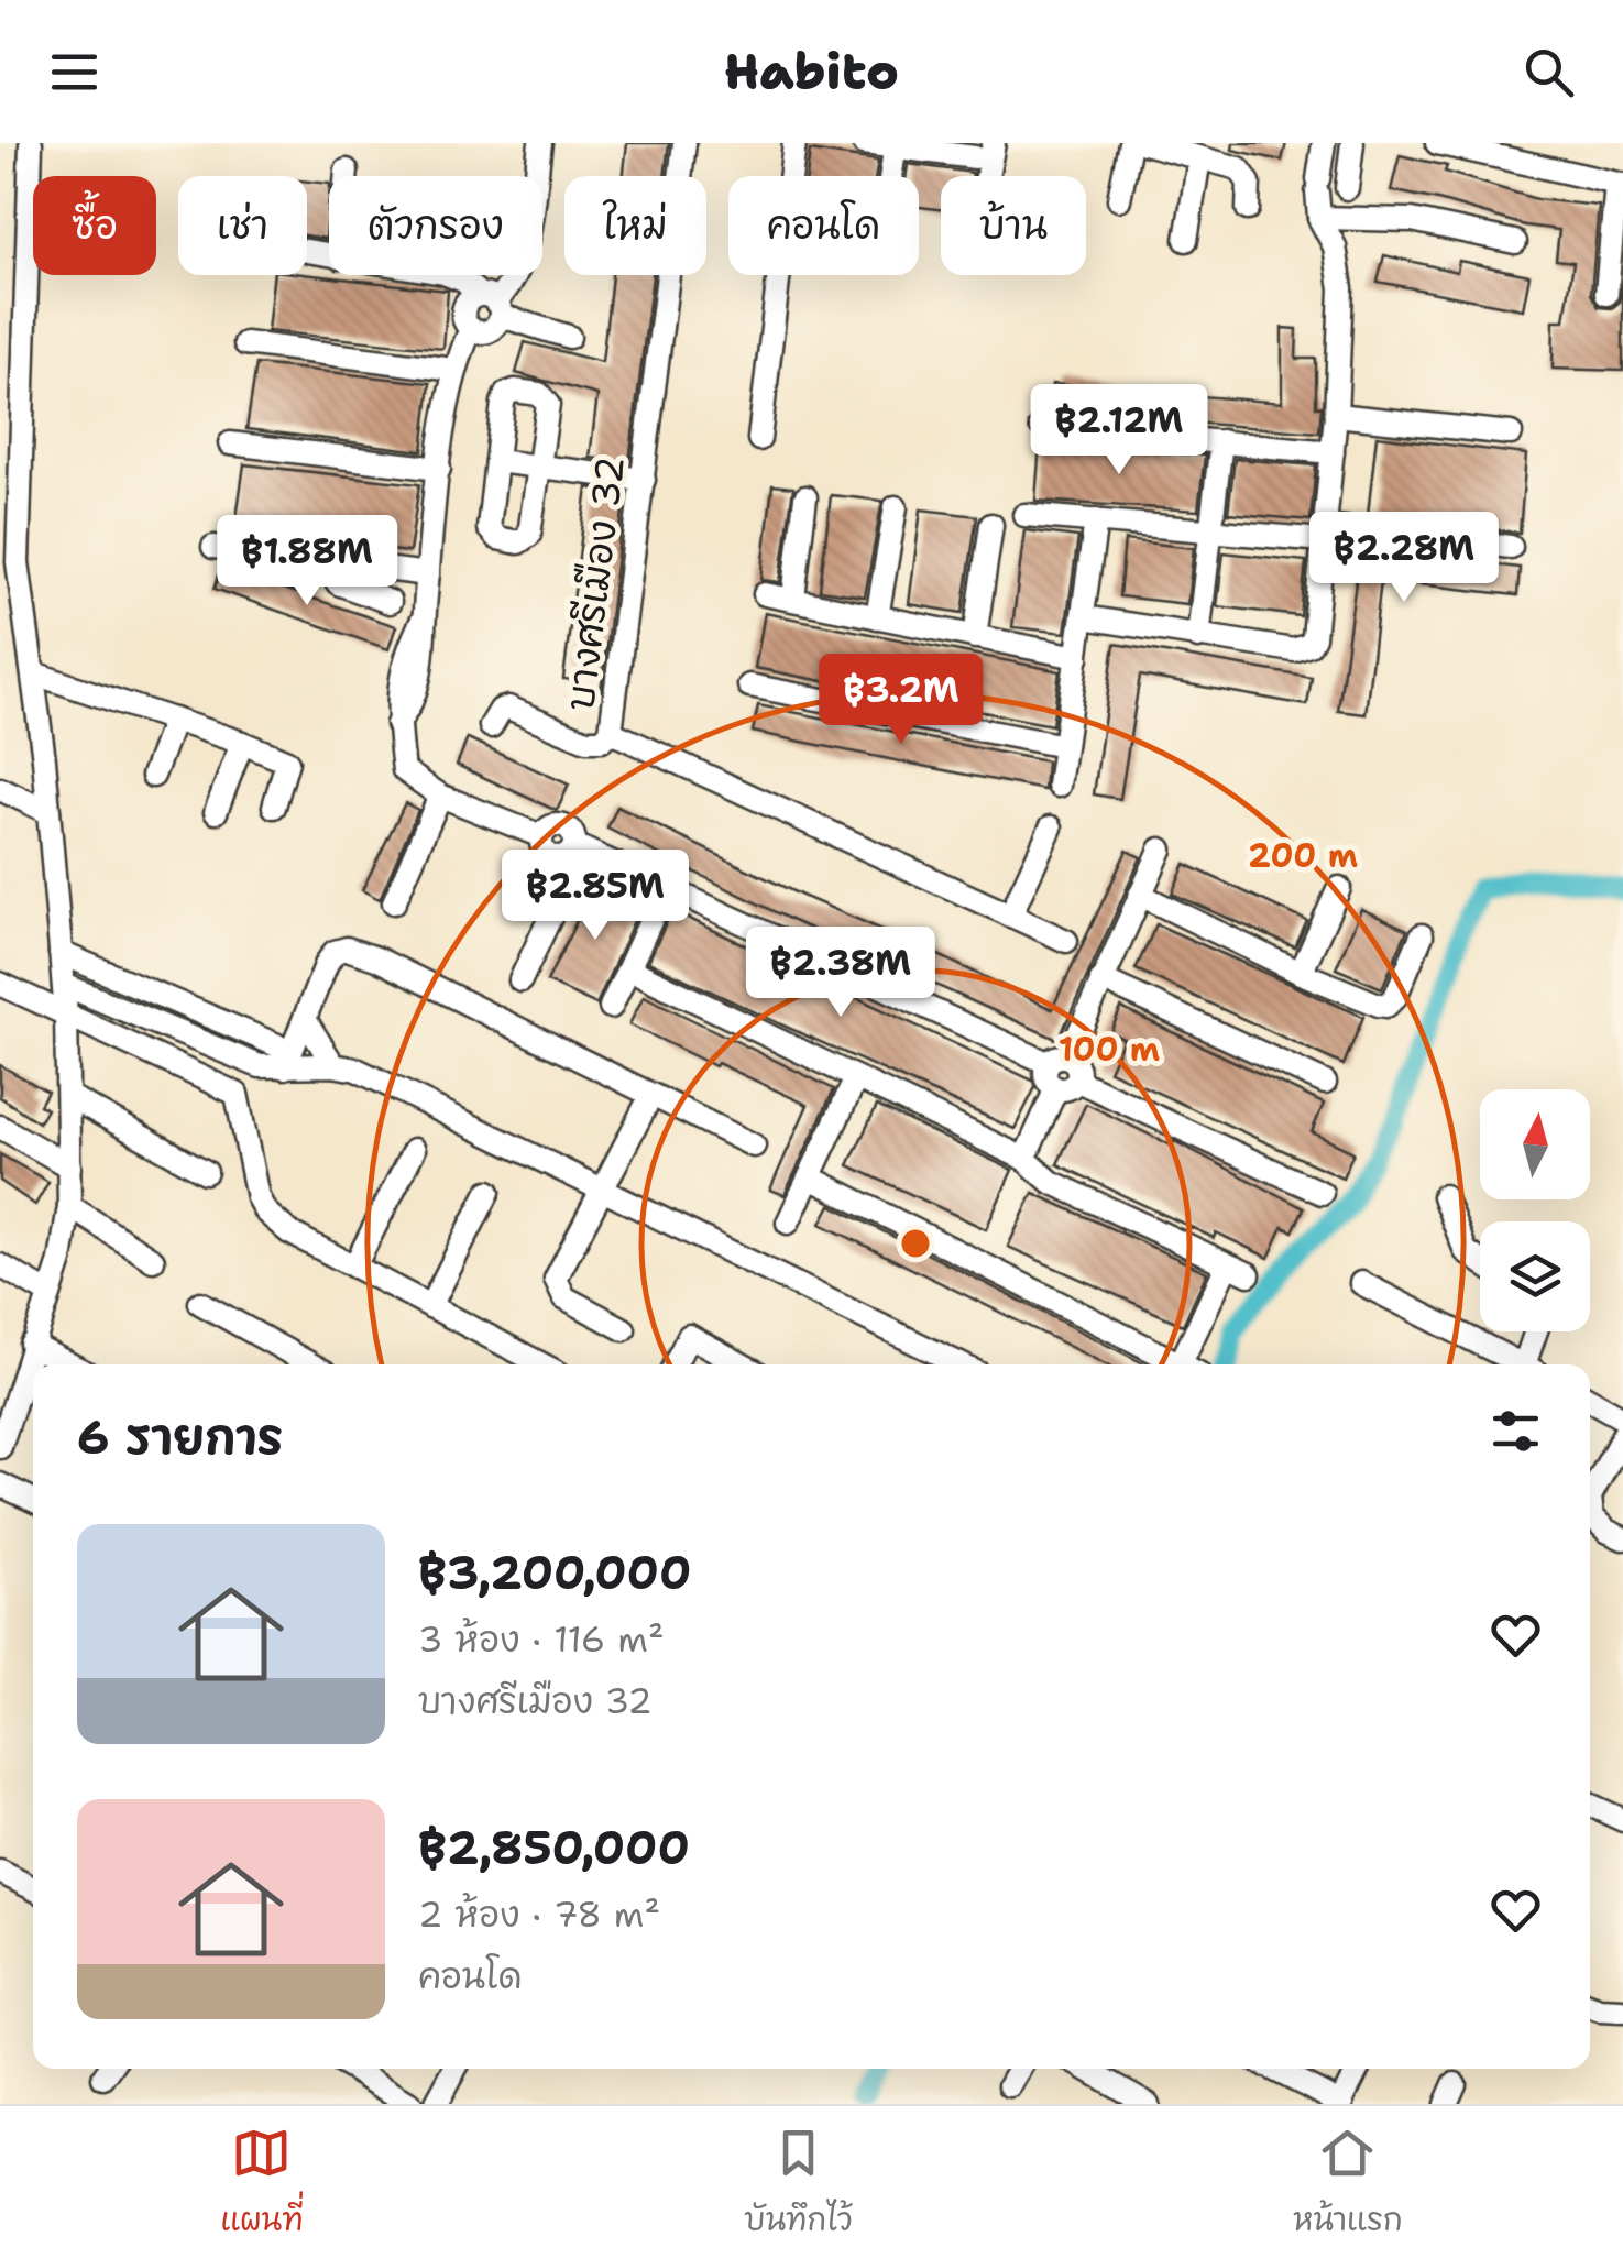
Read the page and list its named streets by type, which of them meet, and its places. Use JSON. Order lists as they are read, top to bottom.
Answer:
{
  "streets": {
    "street": ["บางศรีเมือง 32"]
  },
  "north": "top",
  "page": {
    "header": "Habito",
    "chip": [
      "ซื้อ",
      "เช่า",
      "ตัวกรอง",
      "ใหม่",
      "คอนโด",
      "บ้าน"
    ],
    "price": [
      "฿2.12M",
      "฿2.28M",
      "฿1.88M",
      "฿3.2M",
      "฿2.85M",
      "฿2.38M"
    ],
    "heading": "6 รายการ",
    "list": [
      {
        "name": "฿3,200,000",
        "note": "3 ห้อง · 116 m² · บางศรีเมือง 32"
      },
      {
        "name": "฿2,850,000",
        "note": "2 ห้อง · 78 m² · คอนโด"
      }
    ],
    "tabs": ["แผนที่", "บันทึกไว้", "หน้าแรก"]
  },
  "rings": ["200 m", "100 m"]
}
